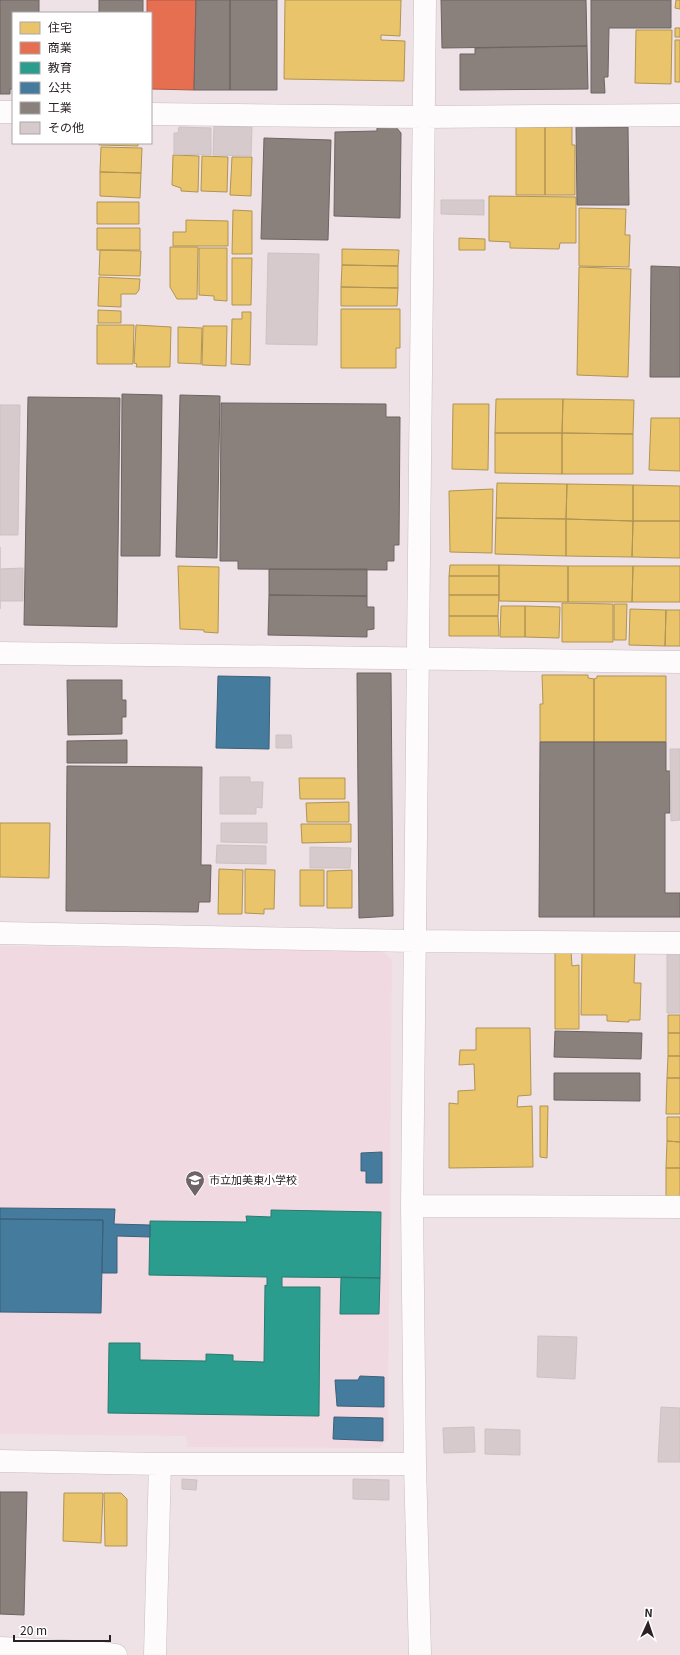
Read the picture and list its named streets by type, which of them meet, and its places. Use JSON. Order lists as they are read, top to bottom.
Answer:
{
  "places": {
    "school or university": ["市立加美東小学校"]
  },
  "legend": [
    "住宅",
    "商業",
    "教育",
    "公共",
    "工業",
    "その他"
  ],
  "scale_bar": "20 m",
  "north": "top"
}
